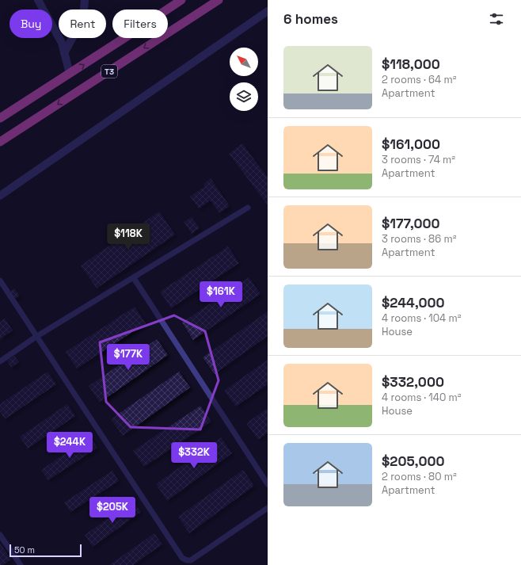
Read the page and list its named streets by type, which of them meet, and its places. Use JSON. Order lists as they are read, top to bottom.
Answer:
{
  "streets": {
    "highway": ["T3"]
  },
  "scale_bar": "50 m",
  "north": "top left",
  "page": {
    "heading": "6 homes",
    "chip": ["Buy", "Rent", "Filters"],
    "list": [
      {
        "name": "$118,000",
        "note": "2 rooms · 64 m² · Apartment"
      },
      {
        "name": "$161,000",
        "note": "3 rooms · 74 m² · Apartment"
      },
      {
        "name": "$177,000",
        "note": "3 rooms · 86 m² · Apartment"
      },
      {
        "name": "$244,000",
        "note": "4 rooms · 104 m² · House"
      },
      {
        "name": "$332,000",
        "note": "4 rooms · 140 m² · House"
      },
      {
        "name": "$205,000",
        "note": "2 rooms · 80 m² · Apartment"
      }
    ],
    "price": [
      "$118K",
      "$161K",
      "$177K",
      "$244K",
      "$332K",
      "$205K"
    ],
    "scale": "50 m"
  }
}
